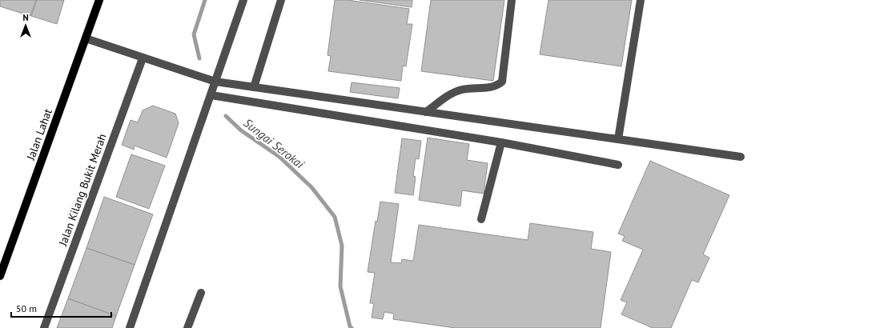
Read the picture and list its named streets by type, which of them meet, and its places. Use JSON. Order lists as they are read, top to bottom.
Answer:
{
  "streets": {
    "main road": ["Jalan Lahat"],
    "street": ["Jalan Kilang Bukit Merah"]
  },
  "water": ["Sungai Serokai"],
  "scale_bar": "50 m",
  "north": "top"
}
